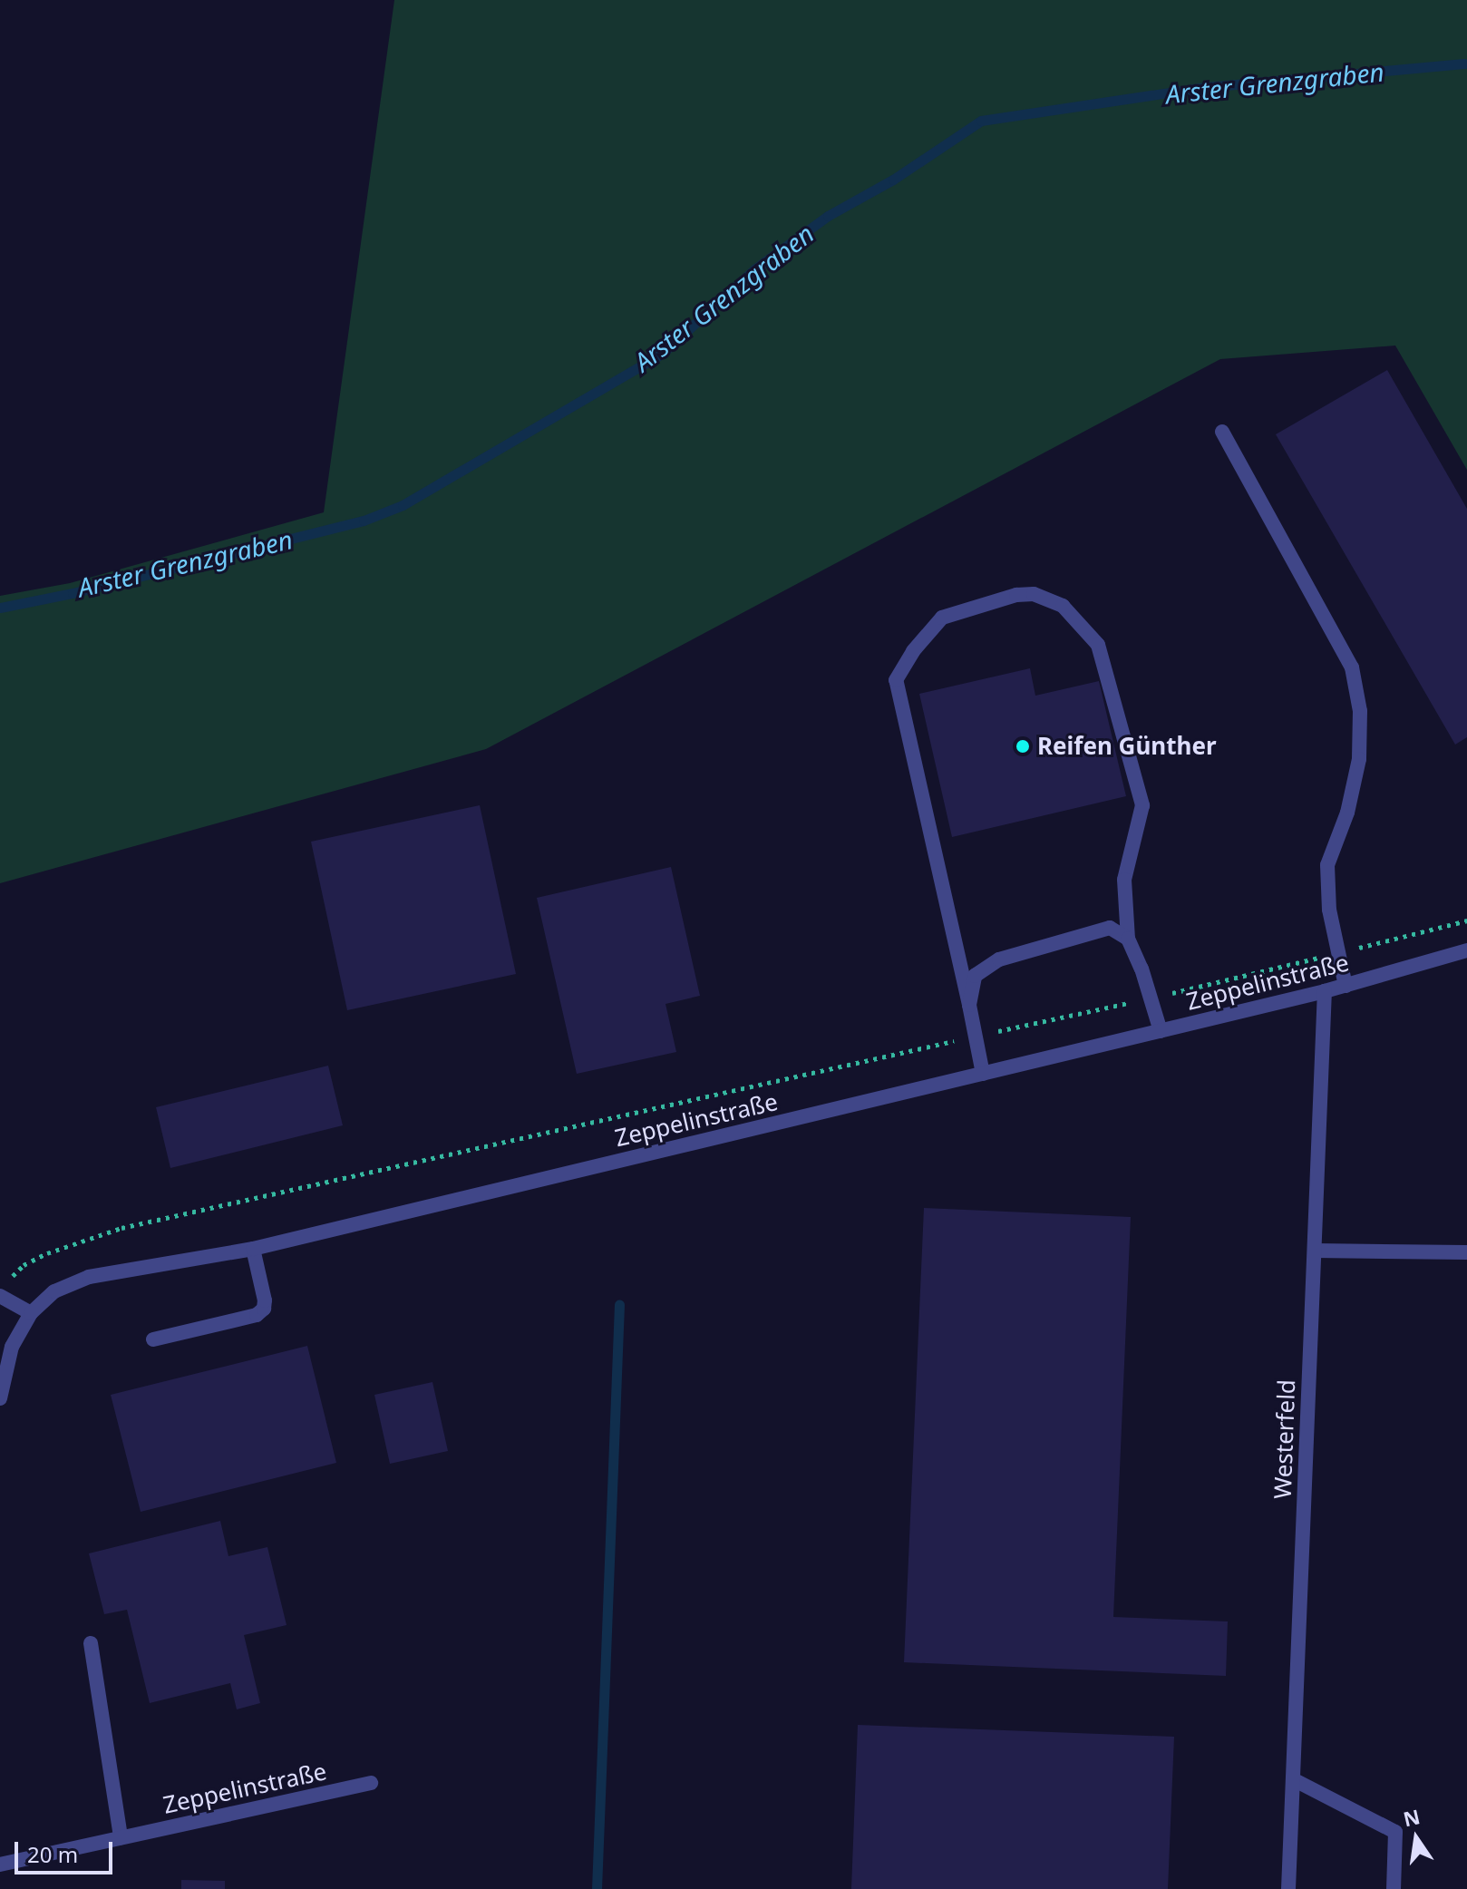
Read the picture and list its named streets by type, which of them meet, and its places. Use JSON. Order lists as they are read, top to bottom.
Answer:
{
  "streets": {
    "street": ["Zeppelinstraße", "Westerfeld"]
  },
  "crossings": [
    ["Zeppelinstraße", "Westerfeld"]
  ],
  "water": ["Arster Grenzgraben"],
  "places": ["Reifen Günther"],
  "scale_bar": "20 m",
  "north": "top"
}
